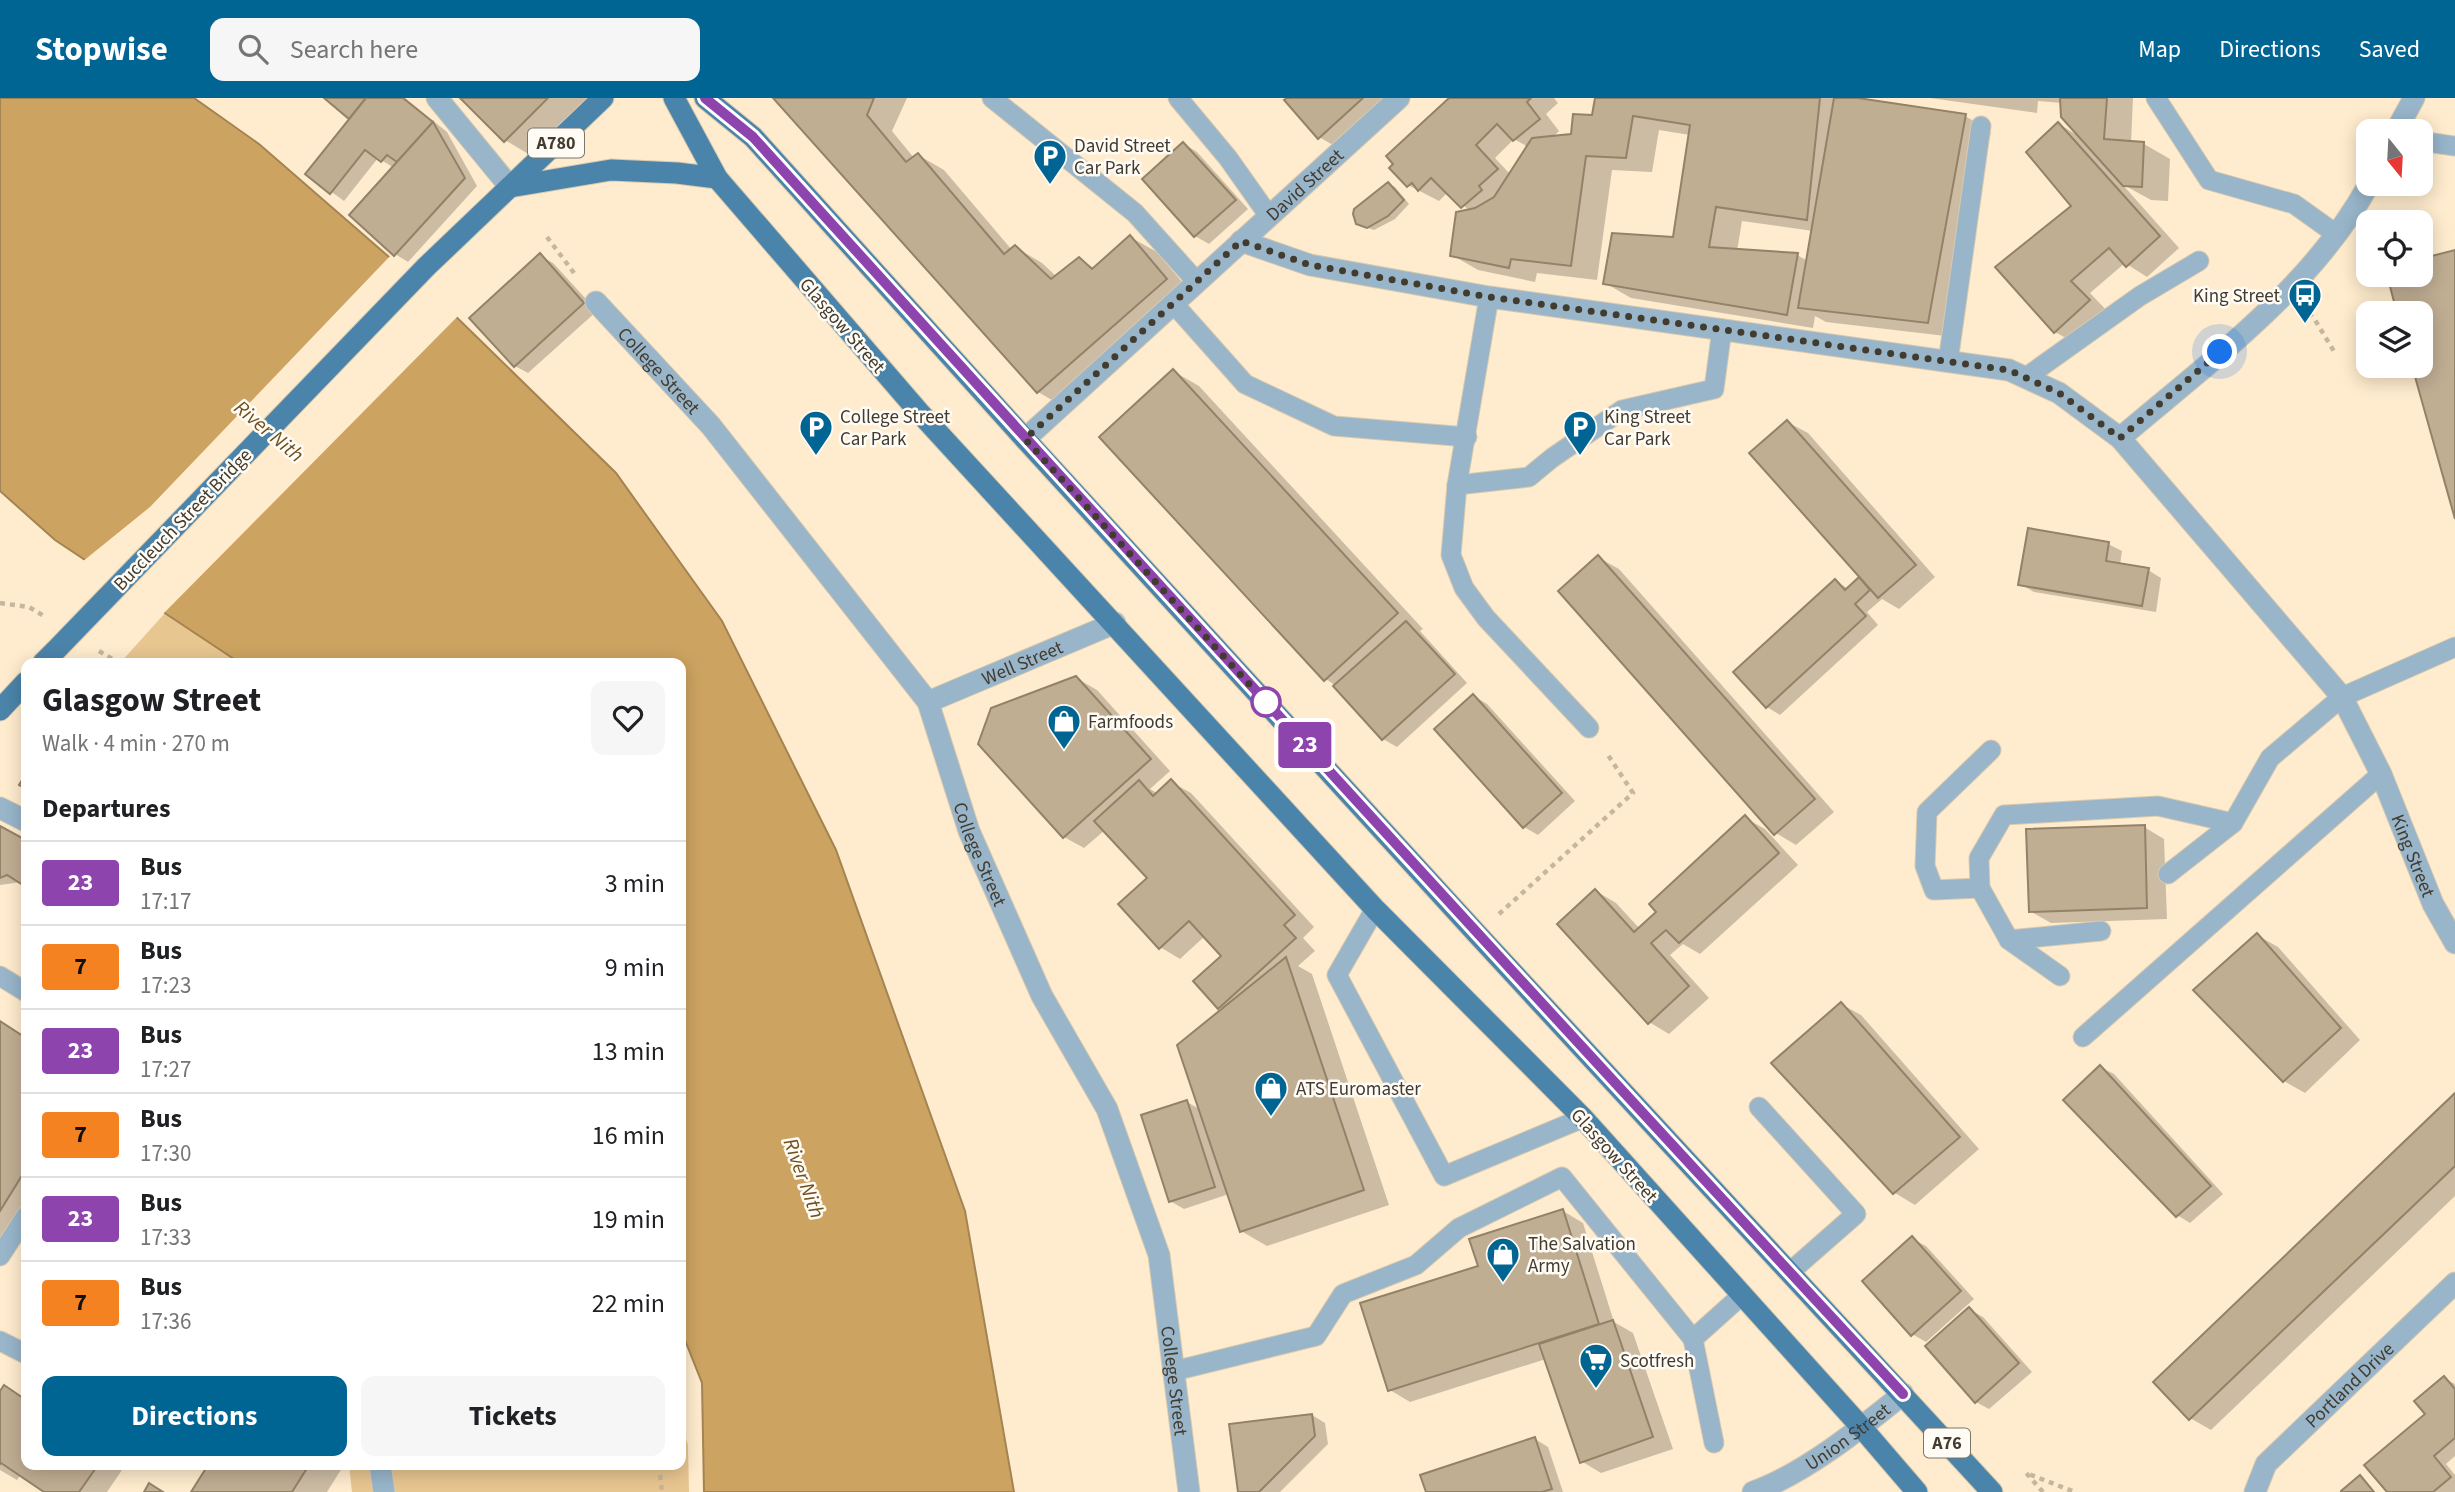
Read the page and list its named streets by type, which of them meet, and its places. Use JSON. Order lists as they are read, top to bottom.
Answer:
{
  "streets": {
    "main road": [
      "A780",
      "Glasgow Street",
      "Buccleuch Street Bridge",
      "A76"
    ],
    "street": [
      "David Street",
      "College Street",
      "Well Street",
      "King Street",
      "Portland Drive",
      "Union Street"
    ]
  },
  "crossings": [
    ["A780", "Buccleuch Street Bridge"],
    ["David Street", "King Street"],
    ["David Street", "A76"],
    ["Glasgow Street", "Well Street"],
    ["Glasgow Street", "Union Street"],
    ["Glasgow Street", "A76"],
    ["College Street", "Well Street"],
    ["Union Street", "A76"]
  ],
  "water": ["River Nith"],
  "places": {
    "parking": ["David Street Car Park", "College Street Car Park", "King Street Car Park"],
    "bus stop": ["King Street"],
    "shop": ["Farmfoods", "ATS Euromaster", "The Salvation Army"],
    "supermarket": ["Scotfresh"]
  },
  "lines": ["bus line 23"],
  "north": "bottom",
  "page": {
    "header": "Stopwise",
    "search": "Search here",
    "nav": ["Map", "Directions", "Saved"],
    "on_map": "23",
    "heading": [
      ["Glasgow Street", "Walk · 4 min · 270 m"],
      "Departures"
    ],
    "list": [
      {
        "mark": "23",
        "name": "Bus",
        "note": "17:17",
        "value": "3 min"
      },
      {
        "mark": "7",
        "name": "Bus",
        "note": "17:23",
        "value": "9 min"
      },
      {
        "mark": "23",
        "name": "Bus",
        "note": "17:27",
        "value": "13 min"
      },
      {
        "mark": "7",
        "name": "Bus",
        "note": "17:30",
        "value": "16 min"
      },
      {
        "mark": "23",
        "name": "Bus",
        "note": "17:33",
        "value": "19 min"
      },
      {
        "mark": "7",
        "name": "Bus",
        "note": "17:36",
        "value": "22 min"
      }
    ],
    "buttons": ["Directions", "Tickets"]
  }
}
